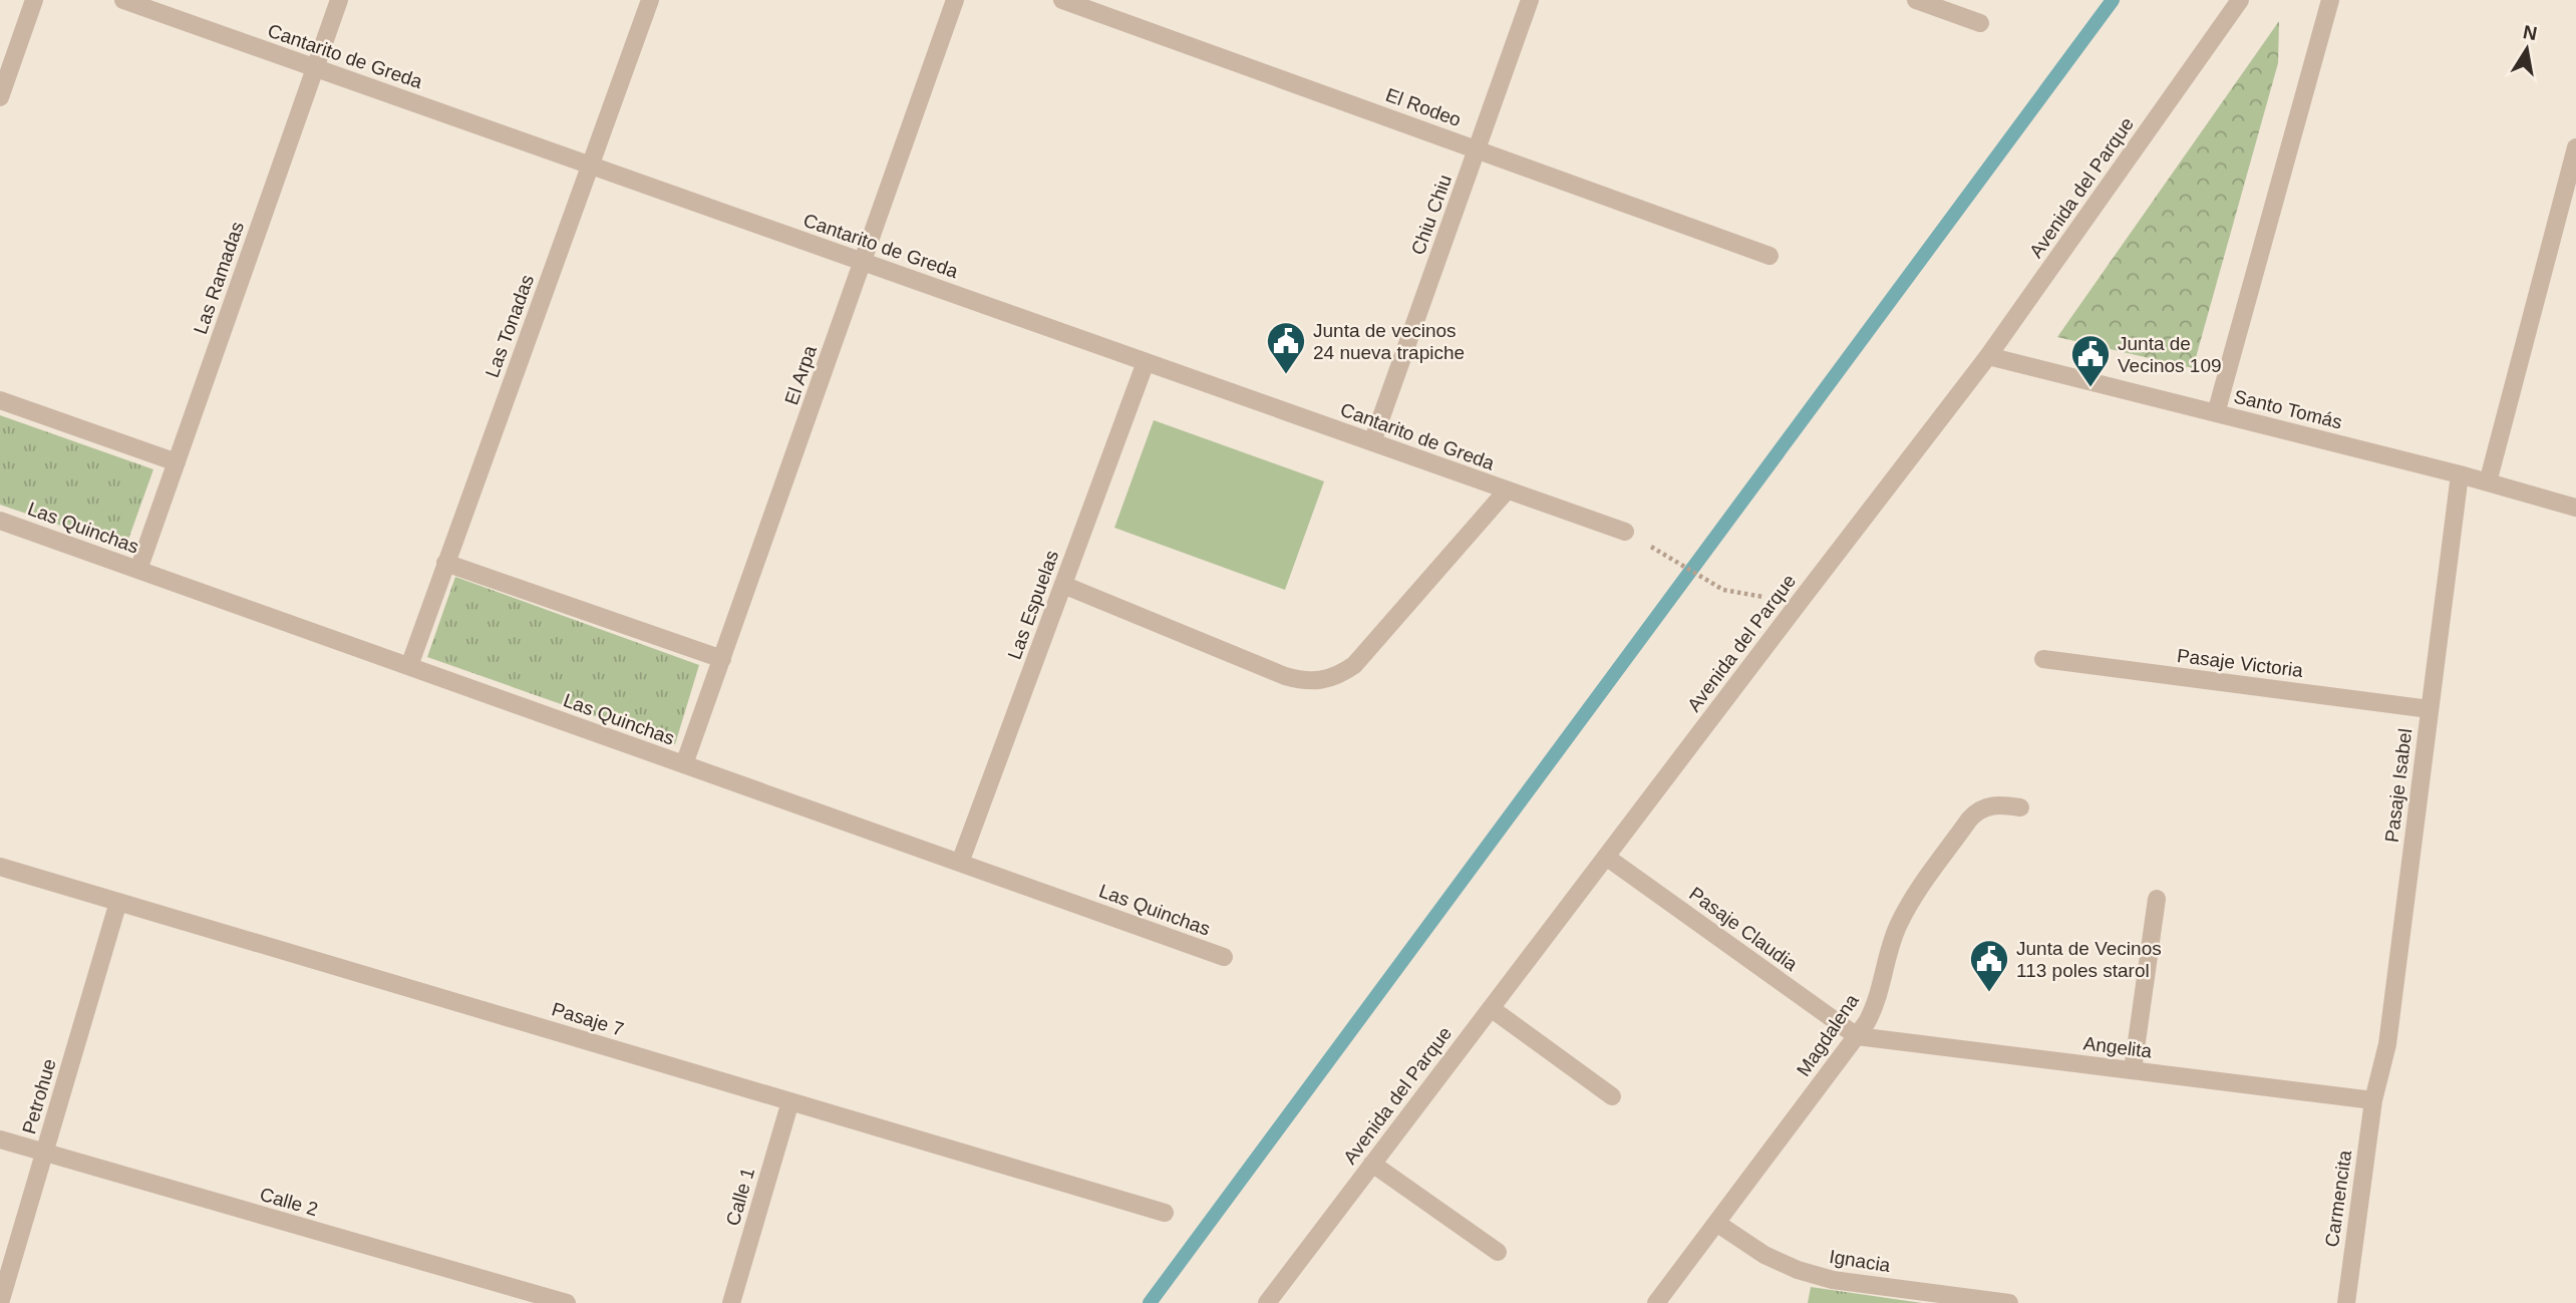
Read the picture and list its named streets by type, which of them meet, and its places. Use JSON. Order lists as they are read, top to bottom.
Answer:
{
  "streets": {
    "street": [
      "Cantarito de Greda",
      "El Rodeo",
      "Avenida del Parque",
      "Chiu Chiu",
      "Las Ramadas",
      "Las Tonadas",
      "El Arpa",
      "Santo Tomás",
      "Las Quinchas",
      "Las Espuelas",
      "Pasaje Victoria",
      "Pasaje Isabel",
      "Pasaje Claudia",
      "Pasaje 7",
      "Magdalena",
      "Angelita",
      "Petrohue",
      "Calle 1",
      "Carmencita",
      "Calle 2",
      "Ignacia"
    ]
  },
  "crossings": [
    ["Cantarito de Greda", "Chiu Chiu"],
    ["Cantarito de Greda", "Las Ramadas"],
    ["Cantarito de Greda", "Las Tonadas"],
    ["Cantarito de Greda", "El Arpa"],
    ["Cantarito de Greda", "Las Espuelas"],
    ["El Rodeo", "Chiu Chiu"],
    ["Avenida del Parque", "Santo Tomás"],
    ["Avenida del Parque", "Pasaje Claudia"],
    ["Las Ramadas", "Las Quinchas"],
    ["Las Tonadas", "Las Quinchas"],
    ["El Arpa", "Las Quinchas"],
    ["Santo Tomás", "Pasaje Isabel"],
    ["Las Quinchas", "Las Espuelas"],
    ["Pasaje Victoria", "Pasaje Isabel"],
    ["Pasaje Isabel", "Angelita"],
    ["Pasaje Isabel", "Carmencita"],
    ["Pasaje Claudia", "Magdalena"],
    ["Pasaje Claudia", "Angelita"],
    ["Pasaje 7", "Petrohue"],
    ["Pasaje 7", "Calle 1"],
    ["Magdalena", "Angelita"],
    ["Magdalena", "Ignacia"],
    ["Angelita", "Carmencita"],
    ["Petrohue", "Calle 2"]
  ],
  "places": {
    "public building": ["Junta de vecinos 24 nueva trapiche", "Junta de Vecinos 109", "Junta de Vecinos 113 poles starol"]
  },
  "north": "top"
}
